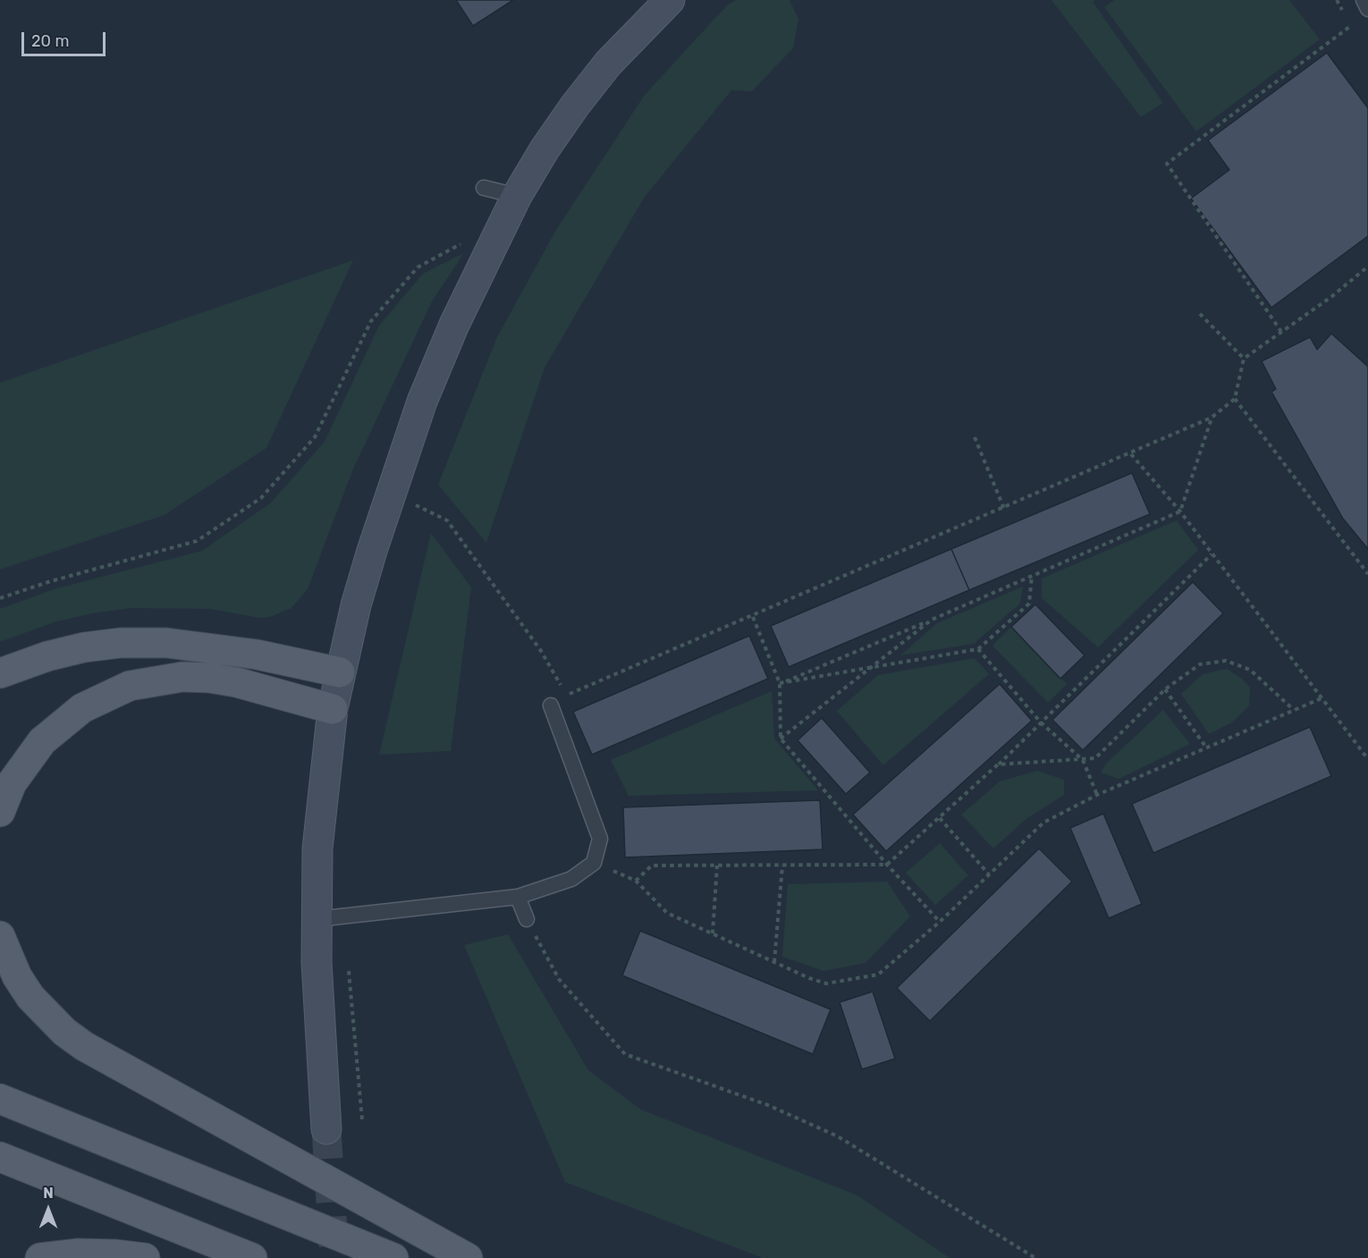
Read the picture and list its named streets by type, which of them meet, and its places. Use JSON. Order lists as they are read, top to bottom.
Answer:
{
  "scale_bar": "20 m",
  "north": "top"
}
